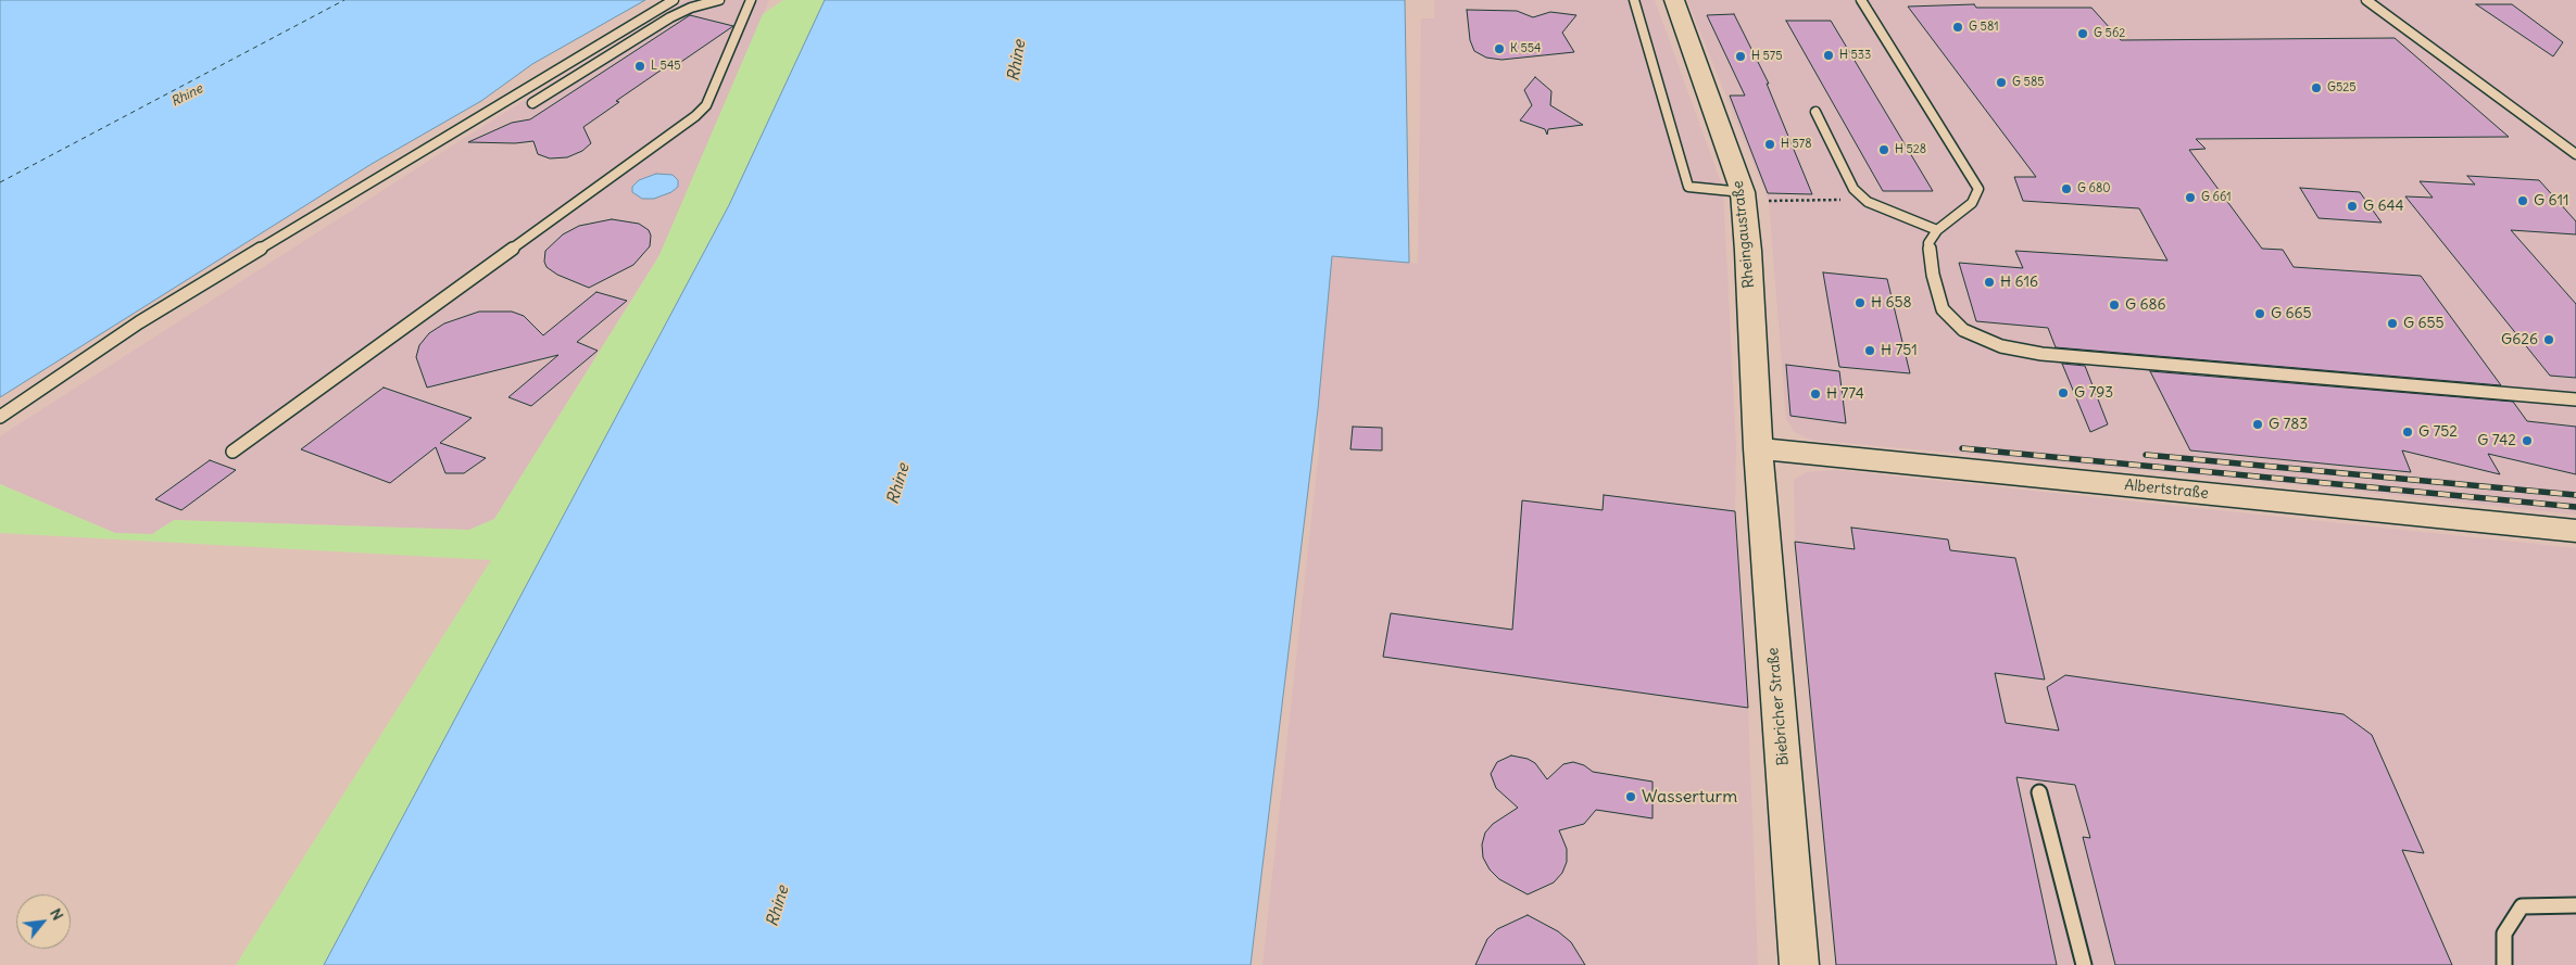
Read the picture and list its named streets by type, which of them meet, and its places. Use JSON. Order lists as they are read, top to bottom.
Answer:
{
  "streets": {
    "street": ["Rheingaustraße", "Albertstraße", "Biebricher Straße"]
  },
  "crossings": [
    ["Rheingaustraße", "Albertstraße"],
    ["Rheingaustraße", "Biebricher Straße"],
    ["Albertstraße", "Biebricher Straße"]
  ],
  "water": ["Rhine"],
  "places": [
    "G 581",
    "G 562",
    "K 554",
    "H 533",
    "H 575",
    "L 545",
    "G 585",
    "G525",
    "H 578",
    "H 528",
    "G 680",
    "G 661",
    "G 611",
    "G 644",
    "H 616",
    "H 658",
    "G 686",
    "G 665",
    "G 655",
    "G626",
    "H 751",
    "G 793",
    "H 774",
    "G 783",
    "G 752",
    "G 742",
    "Wasserturm"
  ],
  "north": "top right"
}
